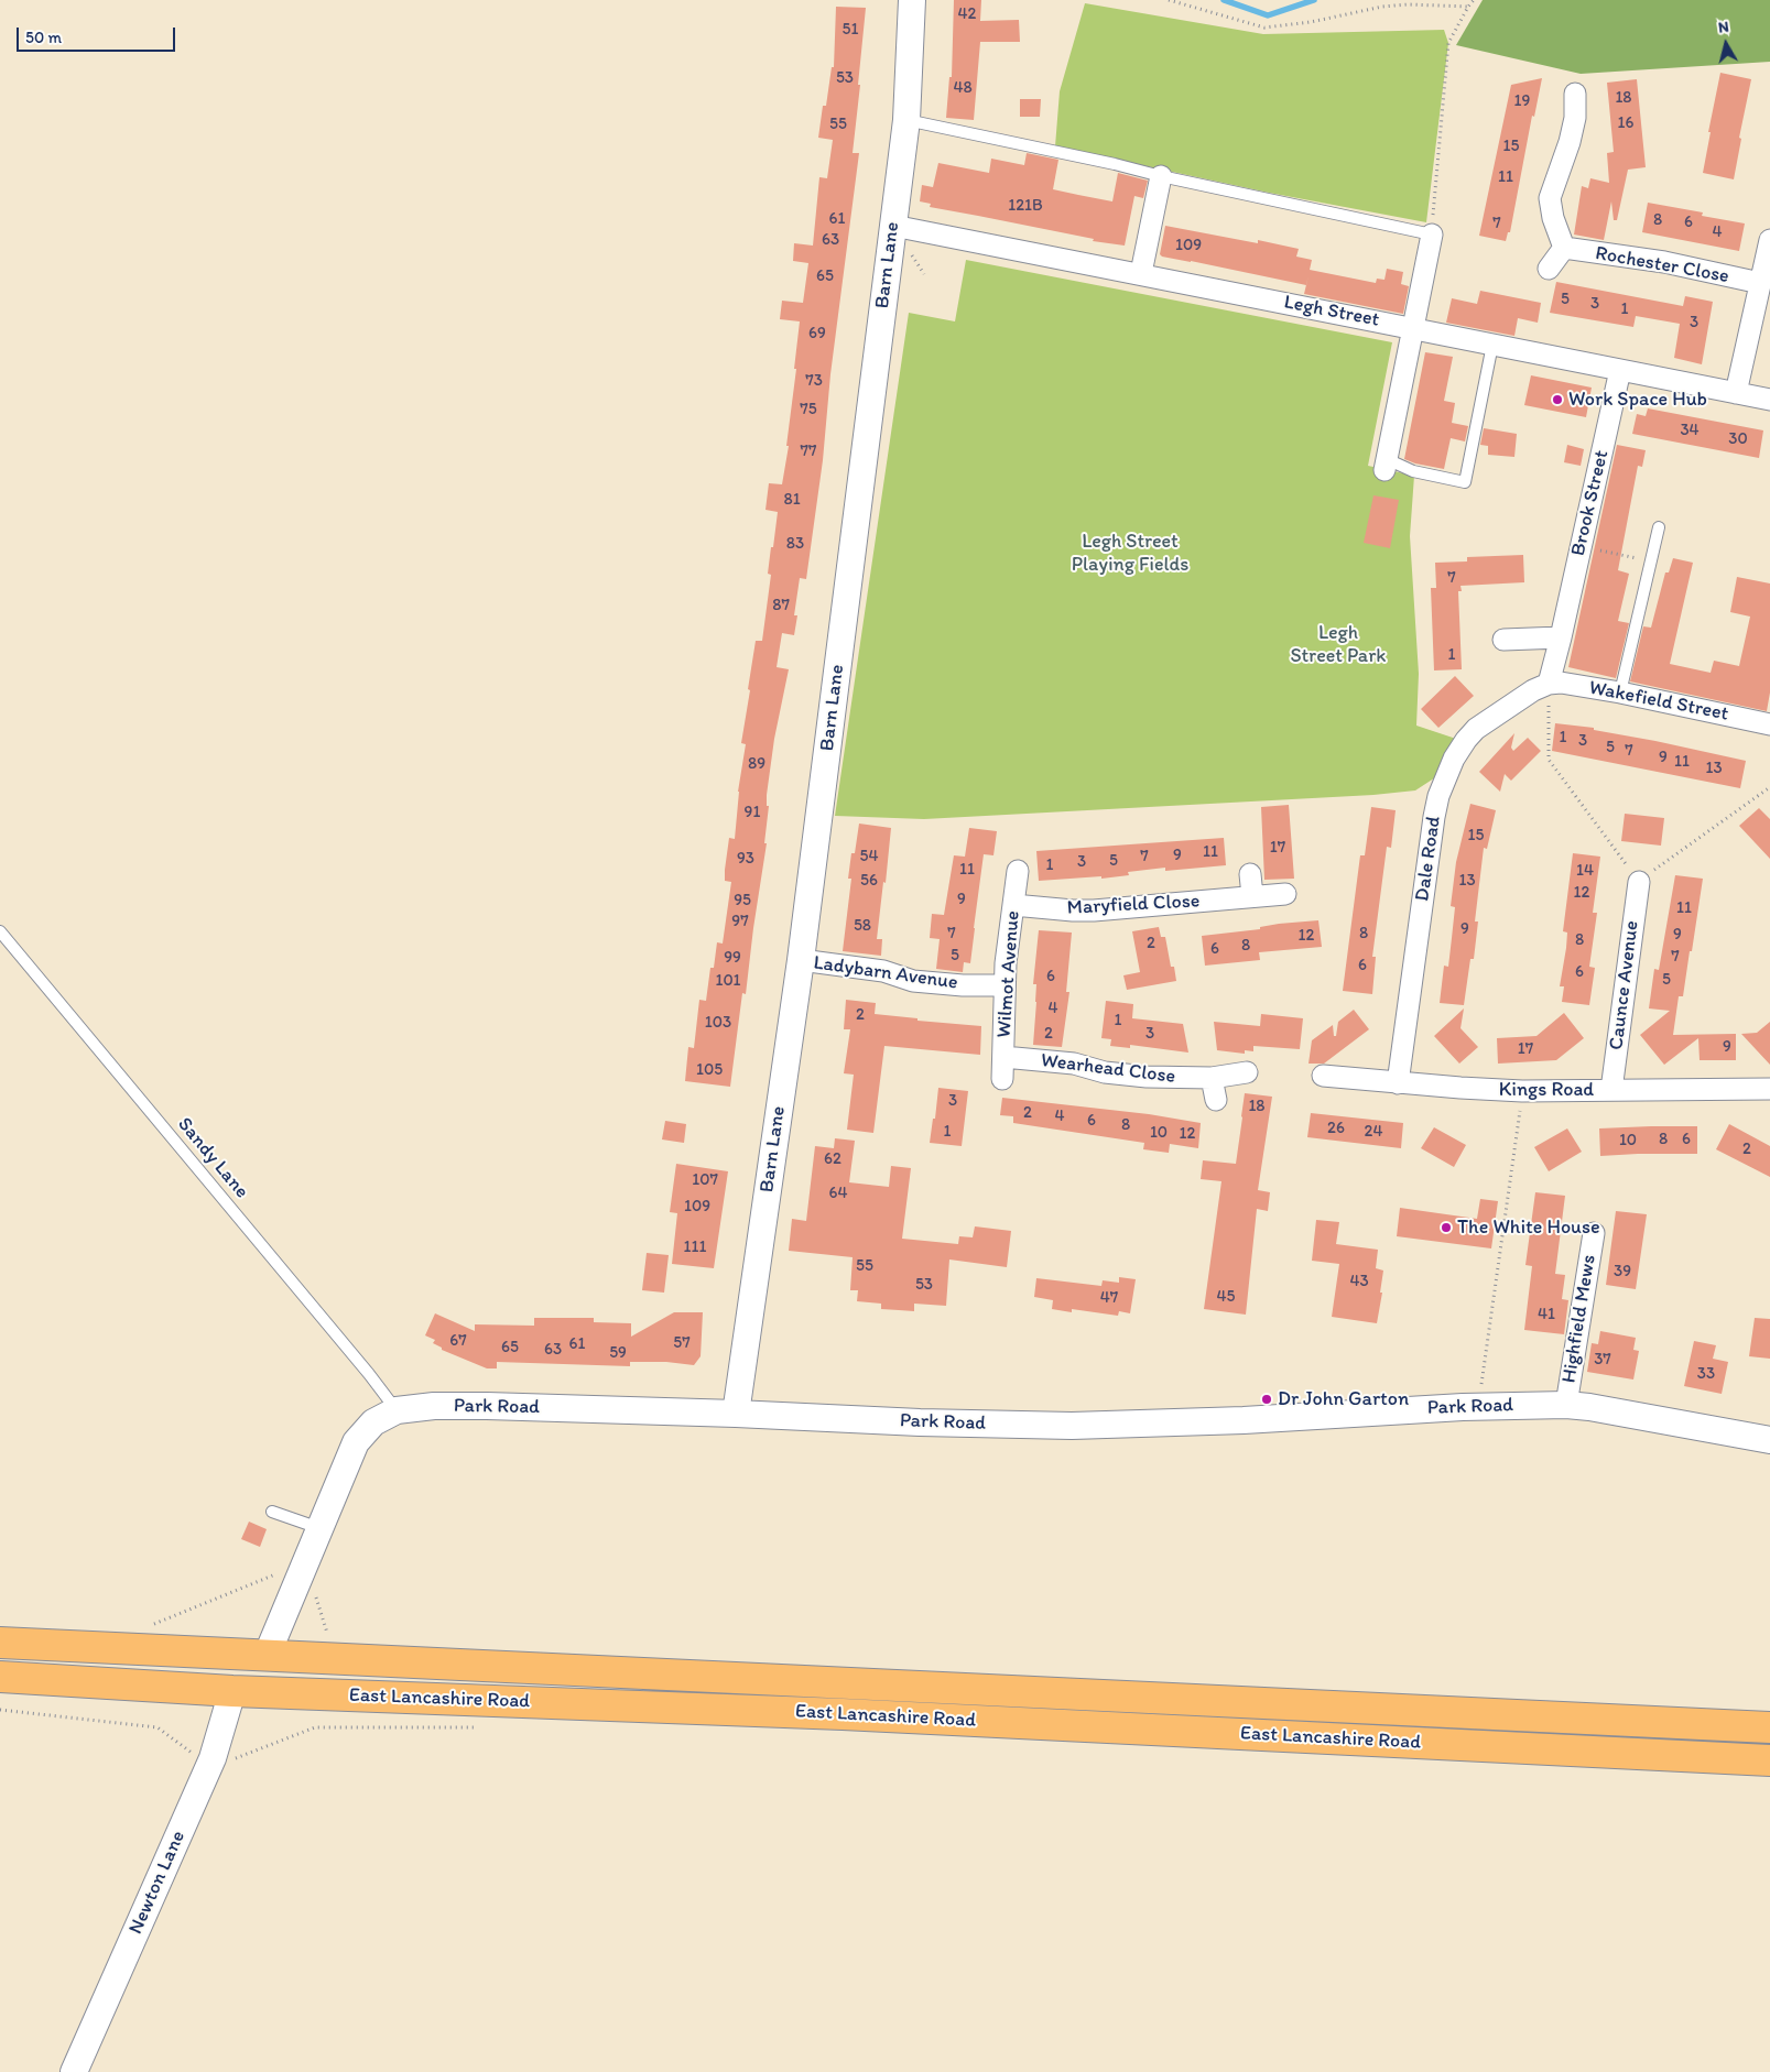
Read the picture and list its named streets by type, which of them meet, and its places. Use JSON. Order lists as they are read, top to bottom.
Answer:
{
  "streets": {
    "highway": ["East Lancashire Road"],
    "street": [
      "Barn Lane",
      "Rochester Close",
      "Legh Street",
      "Brook Street",
      "Wakefield Street",
      "Dale Road",
      "Maryfield Close",
      "Ladybarn Avenue",
      "Wilmot Avenue",
      "Caunce Avenue",
      "Wearhead Close",
      "Kings Road",
      "Highfield Mews",
      "Park Road",
      "Newton Lane"
    ],
    "lane": ["Sandy Lane"]
  },
  "crossings": [
    ["Barn Lane", "Legh Street"],
    ["Barn Lane", "Ladybarn Avenue"],
    ["Barn Lane", "Park Road"],
    ["Legh Street", "Brook Street"],
    ["Brook Street", "Wakefield Street"],
    ["Brook Street", "Dale Road"],
    ["Wakefield Street", "Dale Road"],
    ["Dale Road", "Kings Road"],
    ["Maryfield Close", "Wilmot Avenue"],
    ["Ladybarn Avenue", "Wilmot Avenue"],
    ["Wilmot Avenue", "Wearhead Close"],
    ["Caunce Avenue", "Kings Road"],
    ["Sandy Lane", "Park Road"],
    ["Highfield Mews", "Park Road"],
    ["Park Road", "East Lancashire Road"],
    ["East Lancashire Road", "Newton Lane"]
  ],
  "parks": ["Legh Street Playing Fields", "Legh Street Park"],
  "places": ["Work Space Hub", "The White House", "Dr John Garton"],
  "house_numbers": [
    "42",
    "51",
    "53",
    "48",
    "18",
    "19",
    "16",
    "55",
    "15",
    "11",
    "121B",
    "61",
    "8",
    "6",
    "7",
    "4",
    "63",
    "109",
    "65",
    "5",
    "3",
    "1",
    "3",
    "69",
    "73",
    "75",
    "34",
    "30",
    "77",
    "81",
    "83",
    "7",
    "87",
    "1",
    "1",
    "3",
    "5",
    "7",
    "9",
    "11",
    "89",
    "13",
    "91",
    "15",
    "17",
    "11",
    "9",
    "54",
    "7",
    "93",
    "5",
    "3",
    "1",
    "11",
    "14",
    "56",
    "13",
    "12",
    "9",
    "95",
    "11",
    "97",
    "58",
    "9",
    "7",
    "8",
    "9",
    "12",
    "8",
    "2",
    "8",
    "6",
    "5",
    "7",
    "99",
    "6",
    "6",
    "6",
    "5",
    "101",
    "4",
    "2",
    "1",
    "103",
    "2",
    "3",
    "9",
    "17",
    "105",
    "3",
    "18",
    "2",
    "4",
    "6",
    "8",
    "26",
    "1",
    "24",
    "10",
    "12",
    "8",
    "6",
    "10",
    "2",
    "62",
    "107",
    "64",
    "109",
    "111",
    "55",
    "39",
    "43",
    "53",
    "45",
    "47",
    "41",
    "67",
    "57",
    "61",
    "65",
    "63",
    "59",
    "37",
    "33"
  ],
  "scale_bar": "50 m",
  "north": "top"
}
